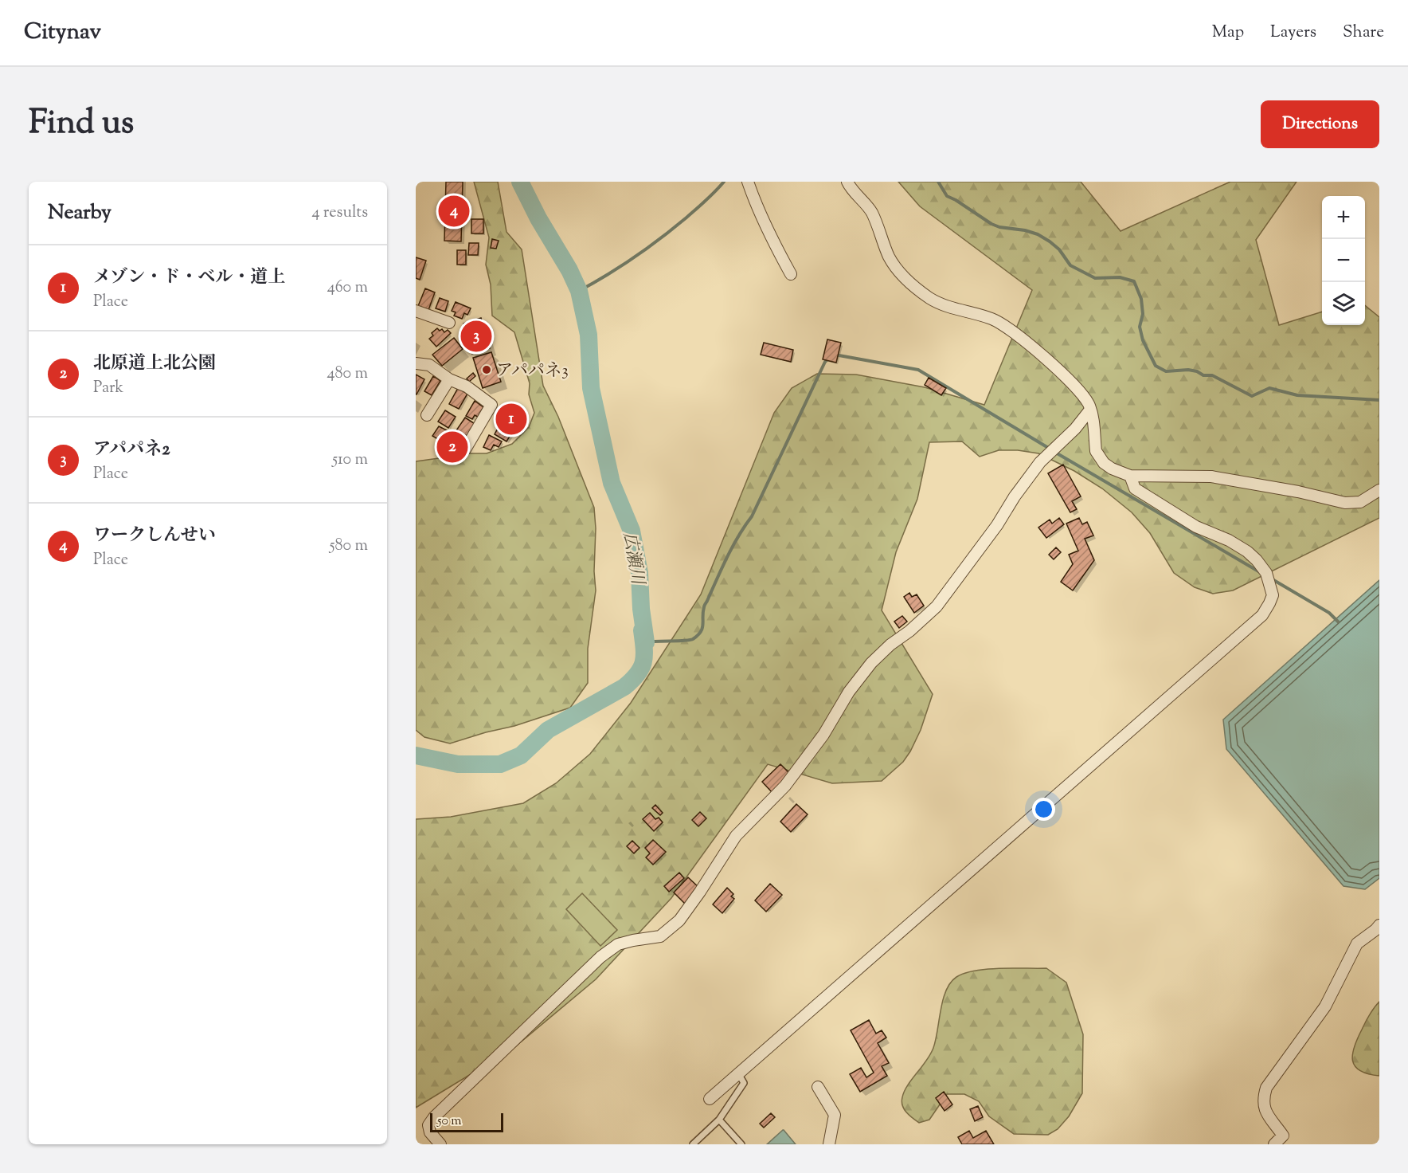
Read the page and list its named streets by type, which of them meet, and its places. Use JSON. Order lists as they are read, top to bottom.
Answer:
{
  "water": ["広瀬川"],
  "places": ["アパパネ3"],
  "scale_bar": "50 m",
  "page": {
    "header": "Citynav",
    "nav": ["Map", "Layers", "Share"],
    "title": "Find us",
    "buttons": "Directions",
    "heading": ["Nearby", "4 results"],
    "pins": [
      "4",
      "3",
      "1",
      "2"
    ],
    "map_buttons": ["+", "−"],
    "list": [
      {
        "mark": "1",
        "name": "メゾン・ド・ベル・道上",
        "note": "Place",
        "value": "460 m"
      },
      {
        "mark": "2",
        "name": "北原道上北公園",
        "note": "Park",
        "value": "480 m"
      },
      {
        "mark": "3",
        "name": "アパパネ2",
        "note": "Place",
        "value": "510 m"
      },
      {
        "mark": "4",
        "name": "ワークしんせい",
        "note": "Place",
        "value": "580 m"
      }
    ],
    "scale": "50 m"
  }
}
